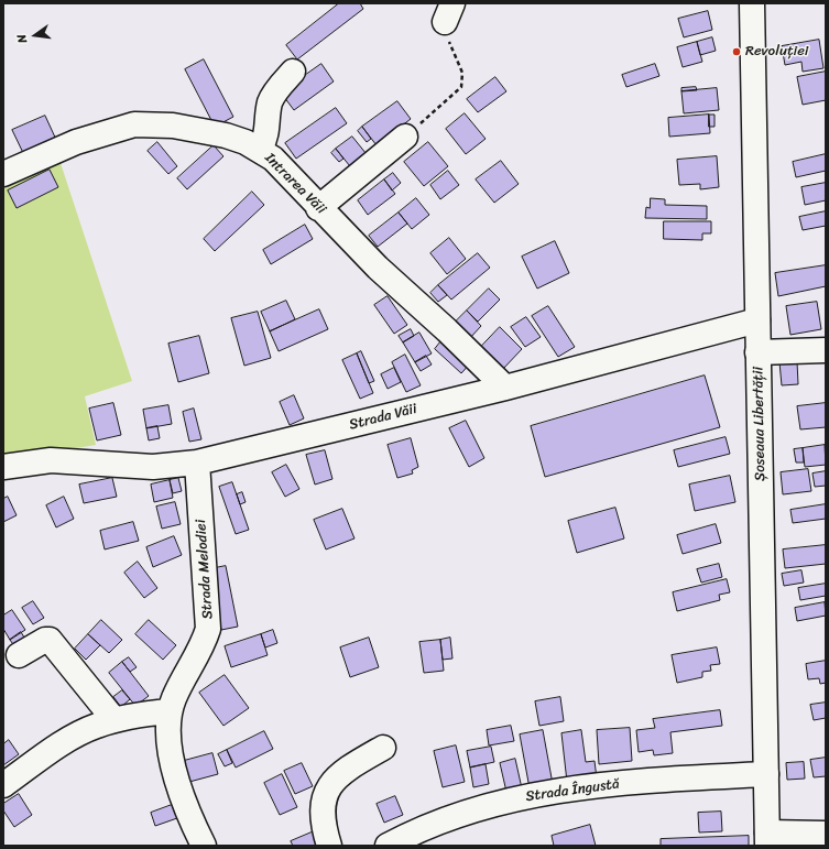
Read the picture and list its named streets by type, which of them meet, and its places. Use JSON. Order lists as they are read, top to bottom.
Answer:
{
  "streets": {
    "street": [
      "Intrarea Văii",
      "Strada Văii",
      "Șoseaua Libertății",
      "Strada Melodiei",
      "Strada Îngustă"
    ]
  },
  "crossings": [
    ["Intrarea Văii", "Strada Văii"],
    ["Strada Văii", "Șoseaua Libertății"],
    ["Strada Văii", "Strada Melodiei"],
    ["Șoseaua Libertății", "Strada Îngustă"]
  ],
  "places": ["Revoluției"],
  "north": "left"
}
